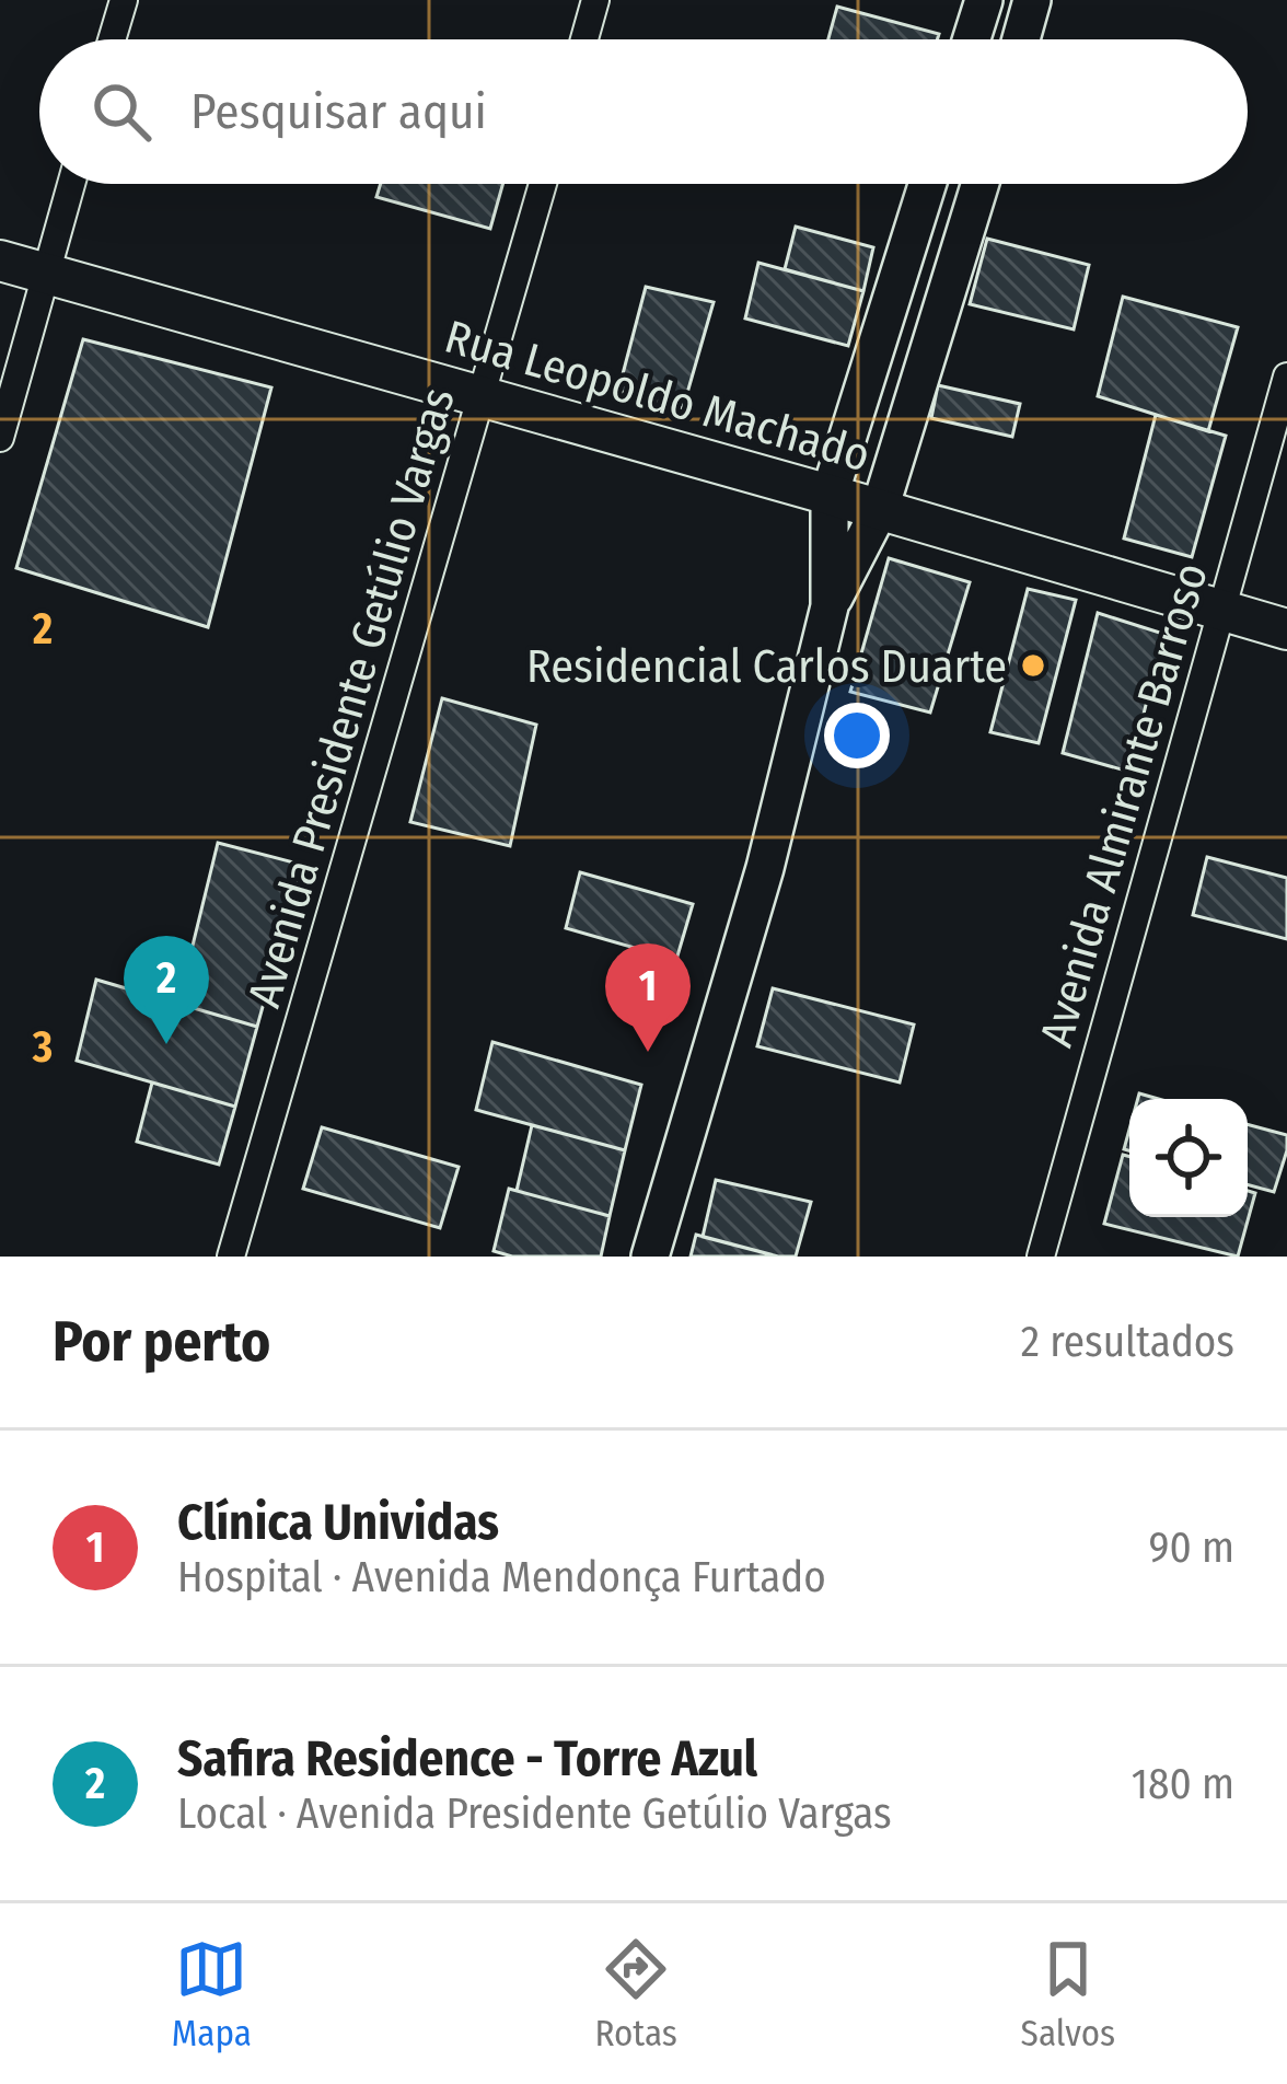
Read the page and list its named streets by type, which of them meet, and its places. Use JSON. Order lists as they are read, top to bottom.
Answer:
{
  "streets": {
    "main road": ["Rua Leopoldo Machado"],
    "street": ["Avenida Presidente Getúlio Vargas", "Avenida Almirante Barroso"]
  },
  "crossings": [
    ["Rua Leopoldo Machado", "Avenida Presidente Getúlio Vargas"],
    ["Rua Leopoldo Machado", "Avenida Almirante Barroso"]
  ],
  "places": ["Residencial Carlos Duarte"],
  "page": {
    "search": "Pesquisar aqui",
    "pins": ["2", "1"],
    "heading": ["Por perto", "2 resultados"],
    "list": [
      {
        "mark": "1",
        "name": "Clínica Unividas",
        "note": "Hospital · Avenida Mendonça Furtado",
        "value": "90 m"
      },
      {
        "mark": "2",
        "name": "Safira Residence - Torre Azul",
        "note": "Local · Avenida Presidente Getúlio Vargas",
        "value": "180 m"
      }
    ],
    "nav": ["Mapa", "Rotas", "Salvos"]
  },
  "grid": {
    "rows": ["2", "3"]
  }
}
